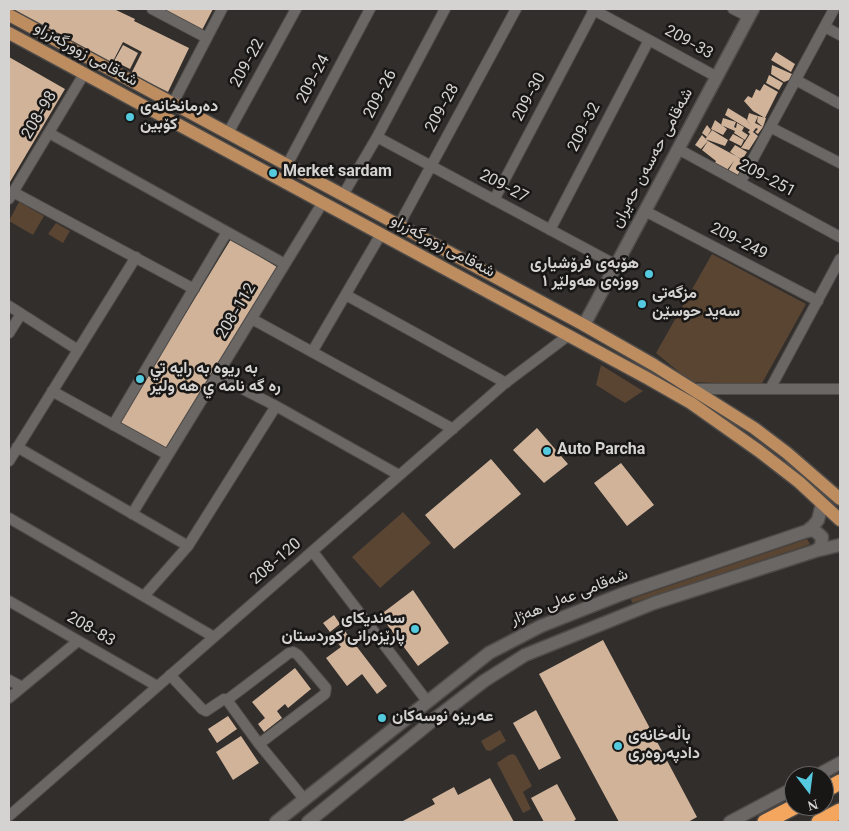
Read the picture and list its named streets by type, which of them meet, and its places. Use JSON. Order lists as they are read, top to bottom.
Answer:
{
  "streets": {
    "main road": ["شەقامی زوورگەزراو", "شەقامی حەسەن حەیران", "شەقامی عەلی هەژار"],
    "street": [
      "209-33",
      "209-22",
      "209-24",
      "209-26",
      "209-30",
      "209-28",
      "208-98",
      "209-32",
      "209-251",
      "209-27",
      "209-249",
      "208-112",
      "208-120",
      "208-83"
    ]
  },
  "crossings": [
    ["209-33", "209-30"],
    ["209-33", "209-32"],
    ["209-33", "شەقامی حەسەن حەیران"],
    ["شەقامی زوورگەزراو", "209-22"],
    ["شەقامی زوورگەزراو", "209-24"],
    ["شەقامی زوورگەزراو", "209-26"],
    ["شەقامی زوورگەزراو", "209-28"],
    ["شەقامی زوورگەزراو", "208-98"],
    ["شەقامی زوورگەزراو", "شەقامی حەسەن حەیران"],
    ["شەقامی زوورگەزراو", "208-112"],
    ["شەقامی زوورگەزراو", "208-120"],
    ["209-26", "209-27"],
    ["209-30", "209-27"],
    ["209-28", "209-27"],
    ["209-32", "209-27"],
    ["شەقامی حەسەن حەیران", "209-251"],
    ["شەقامی حەسەن حەیران", "209-27"],
    ["شەقامی حەسەن حەیران", "209-249"],
    ["208-120", "208-83"]
  ],
  "places": [
    "دەرمانخانەی کۆبین",
    "Merket sardam",
    "هۆبەی فرۆشیاری ووزەی هەولێر ١",
    "مزگەتی سەید حوسێن",
    "به ريوه به رايه تي ره گه نامه ي هه ولير",
    "Auto Parcha",
    "سەندیکای پارێزەرانی کوردستان",
    "عەریزە نوسەکان",
    "باڵەخانەی دادپەروەری"
  ],
  "north": "bottom"
}
